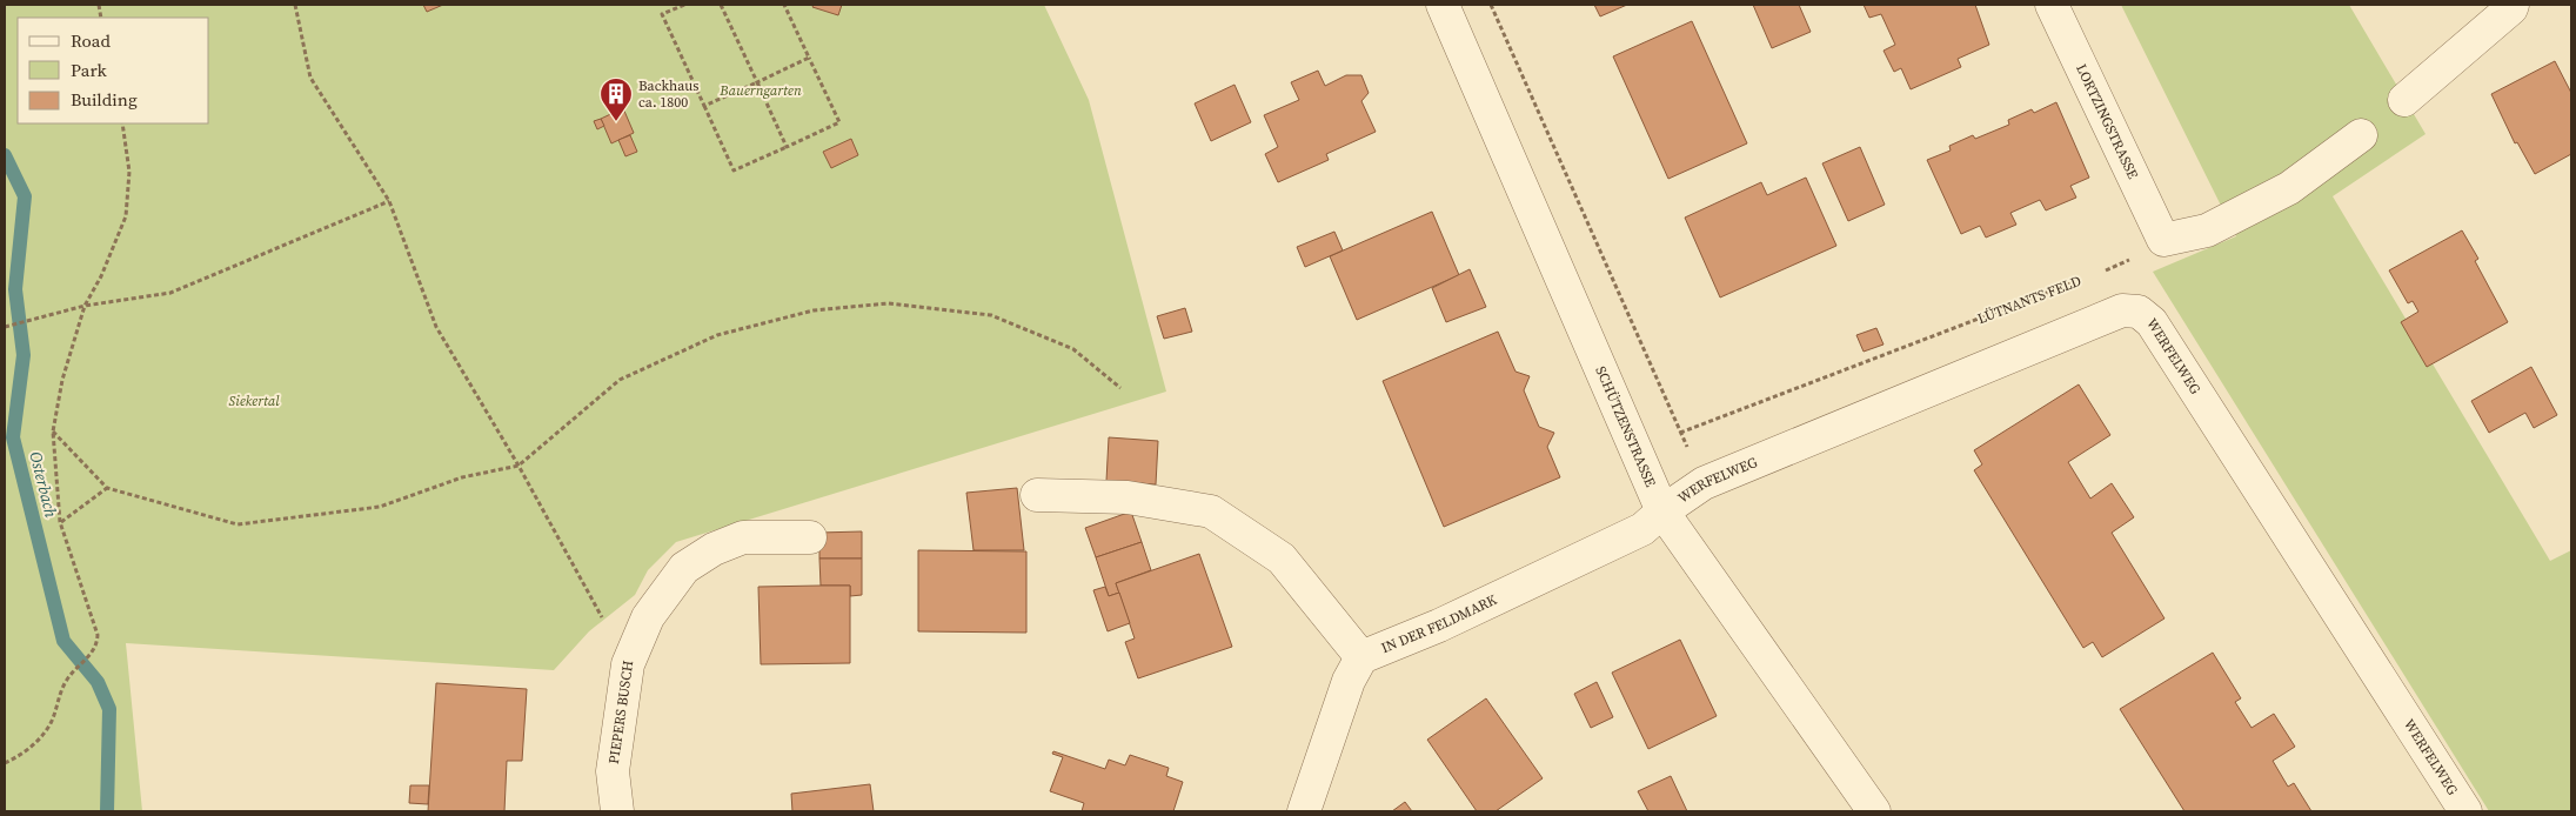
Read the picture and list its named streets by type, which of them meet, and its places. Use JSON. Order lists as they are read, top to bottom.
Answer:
{
  "streets": {
    "street": [
      "LORTZINGSTRASSE",
      "WERFELWEG",
      "SCHÜTZENSTRASSE",
      "IN DER FELDMARK",
      "PIEPERS BUSCH"
    ],
    "path": ["LÜTNANTS FELD"]
  },
  "crossings": [
    ["WERFELWEG", "SCHÜTZENSTRASSE"],
    ["WERFELWEG", "IN DER FELDMARK"],
    ["SCHÜTZENSTRASSE", "IN DER FELDMARK"]
  ],
  "water": ["Osterbach"],
  "parks": ["Bauerngarten", "Siekertal"],
  "places": {
    "building": ["Backhaus ca. 1800"]
  },
  "legend": ["Road", "Park", "Building"]
}
